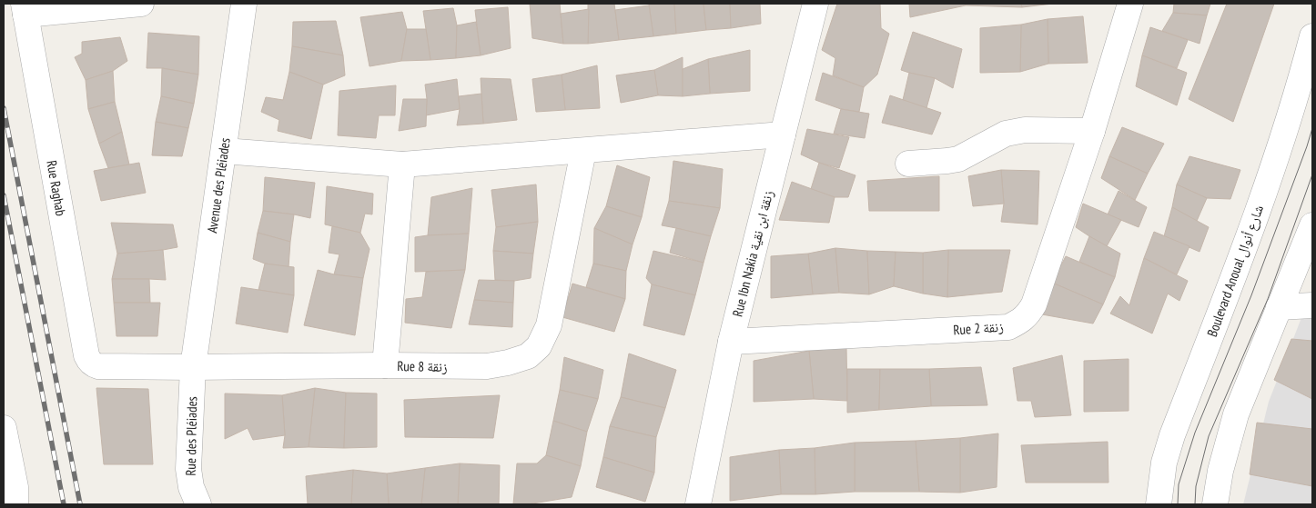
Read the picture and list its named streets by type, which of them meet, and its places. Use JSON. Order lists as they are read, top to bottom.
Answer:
{
  "streets": {
    "street": [
      "Avenue des Pléiades",
      "Rue Raghab",
      "Rue Ibn Nakia زنقة ابن نقية",
      "Boulevard Anoual شارع أنوال",
      "Rue 2 زنقة",
      "Rue 8 زنقة",
      "Rue des Pléiades"
    ]
  },
  "crossings": [
    ["Avenue des Pléiades", "Rue 8 زنقة"],
    ["Avenue des Pléiades", "Rue des Pléiades"],
    ["Rue Raghab", "Rue 8 زنقة"],
    ["Rue Ibn Nakia زنقة ابن نقية", "Rue 2 زنقة"],
    ["Rue 8 زنقة", "Rue des Pléiades"]
  ]
}
